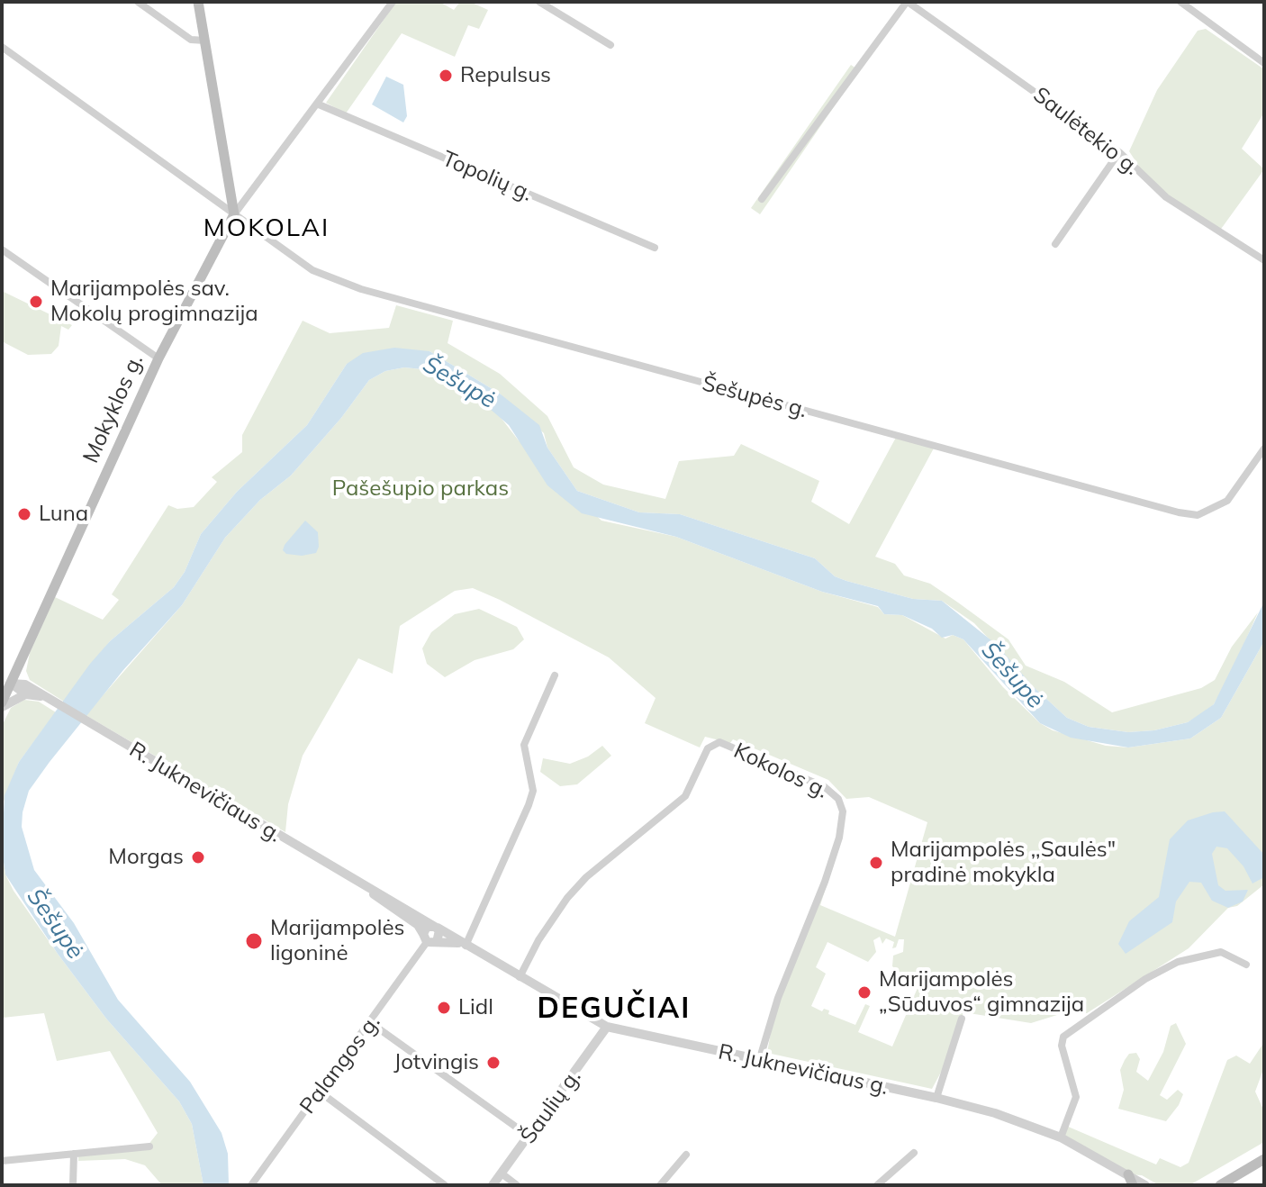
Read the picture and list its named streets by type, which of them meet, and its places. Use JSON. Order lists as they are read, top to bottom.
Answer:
{
  "streets": {
    "main road": ["Mokyklos g."],
    "street": [
      "Saulėtekio g.",
      "Topolių g.",
      "Šešupės g.",
      "Kokolos g.",
      "R. Juknevičiaus g.",
      "Palangos g.",
      "Šaulių g."
    ]
  },
  "crossings": [
    ["Šešupės g.", "Mokyklos g."],
    ["Kokolos g.", "R. Juknevičiaus g."],
    ["R. Juknevičiaus g.", "Palangos g."],
    ["R. Juknevičiaus g.", "Šaulių g."]
  ],
  "districts": ["MOKOLAI", "DEGUČIAI"],
  "water": ["Šešupė"],
  "parks": ["Pašešupio parkas"],
  "places": [
    "Repulsus",
    "Marijampolės sav. Mokolų progimnazija",
    "Luna",
    "Morgas",
    "Marijampolės ,,Saulės\" pradinė mokykla",
    "Marijampolės ligoninė",
    "Marijampolės „Sūduvos“ gimnazija",
    "Lidl",
    "Jotvingis"
  ]
}
